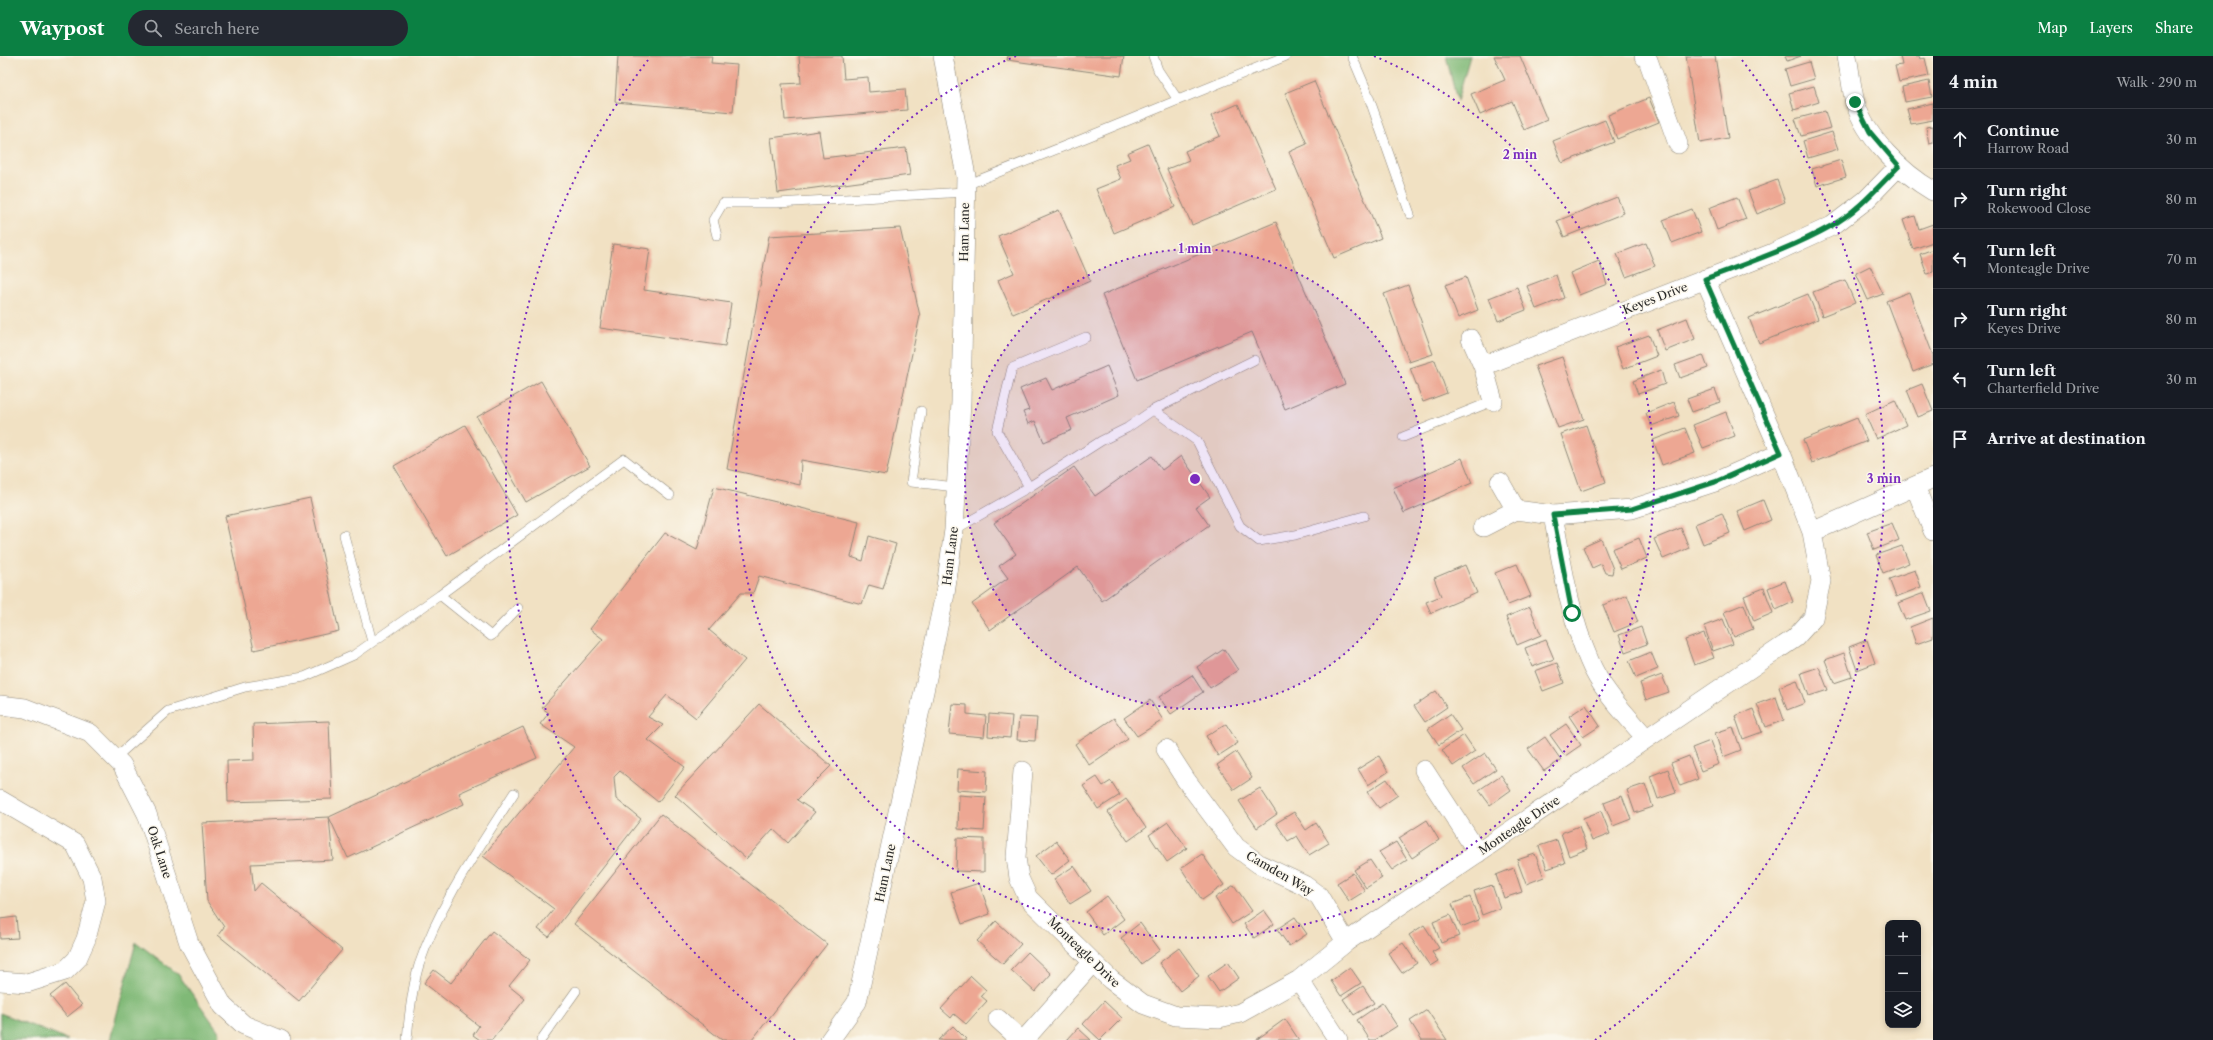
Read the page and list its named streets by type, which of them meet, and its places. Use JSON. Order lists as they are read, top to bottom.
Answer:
{
  "streets": {
    "street": [
      "Ham Lane",
      "Keyes Drive",
      "Monteagle Drive",
      "Oak Lane",
      "Camden Way"
    ]
  },
  "crossings": [
    ["Keyes Drive", "Monteagle Drive"],
    ["Monteagle Drive", "Camden Way"]
  ],
  "page": {
    "header": "Waypost",
    "search": "Search here",
    "nav": ["Map", "Layers", "Share"],
    "heading": ["4 min", "Walk · 290 m"],
    "list": [
      ["Continue", "Harrow Road", "30 m"],
      ["Turn right", "Rokewood Close", "80 m"],
      ["Turn left", "Monteagle Drive", "70 m"],
      ["Turn right", "Keyes Drive", "80 m"],
      ["Turn left", "Charterfield Drive", "30 m"],
      "Arrive at destination"
    ],
    "map_buttons": ["+", "−"]
  },
  "rings": ["2 min", "1 min", "3 min"]
}
